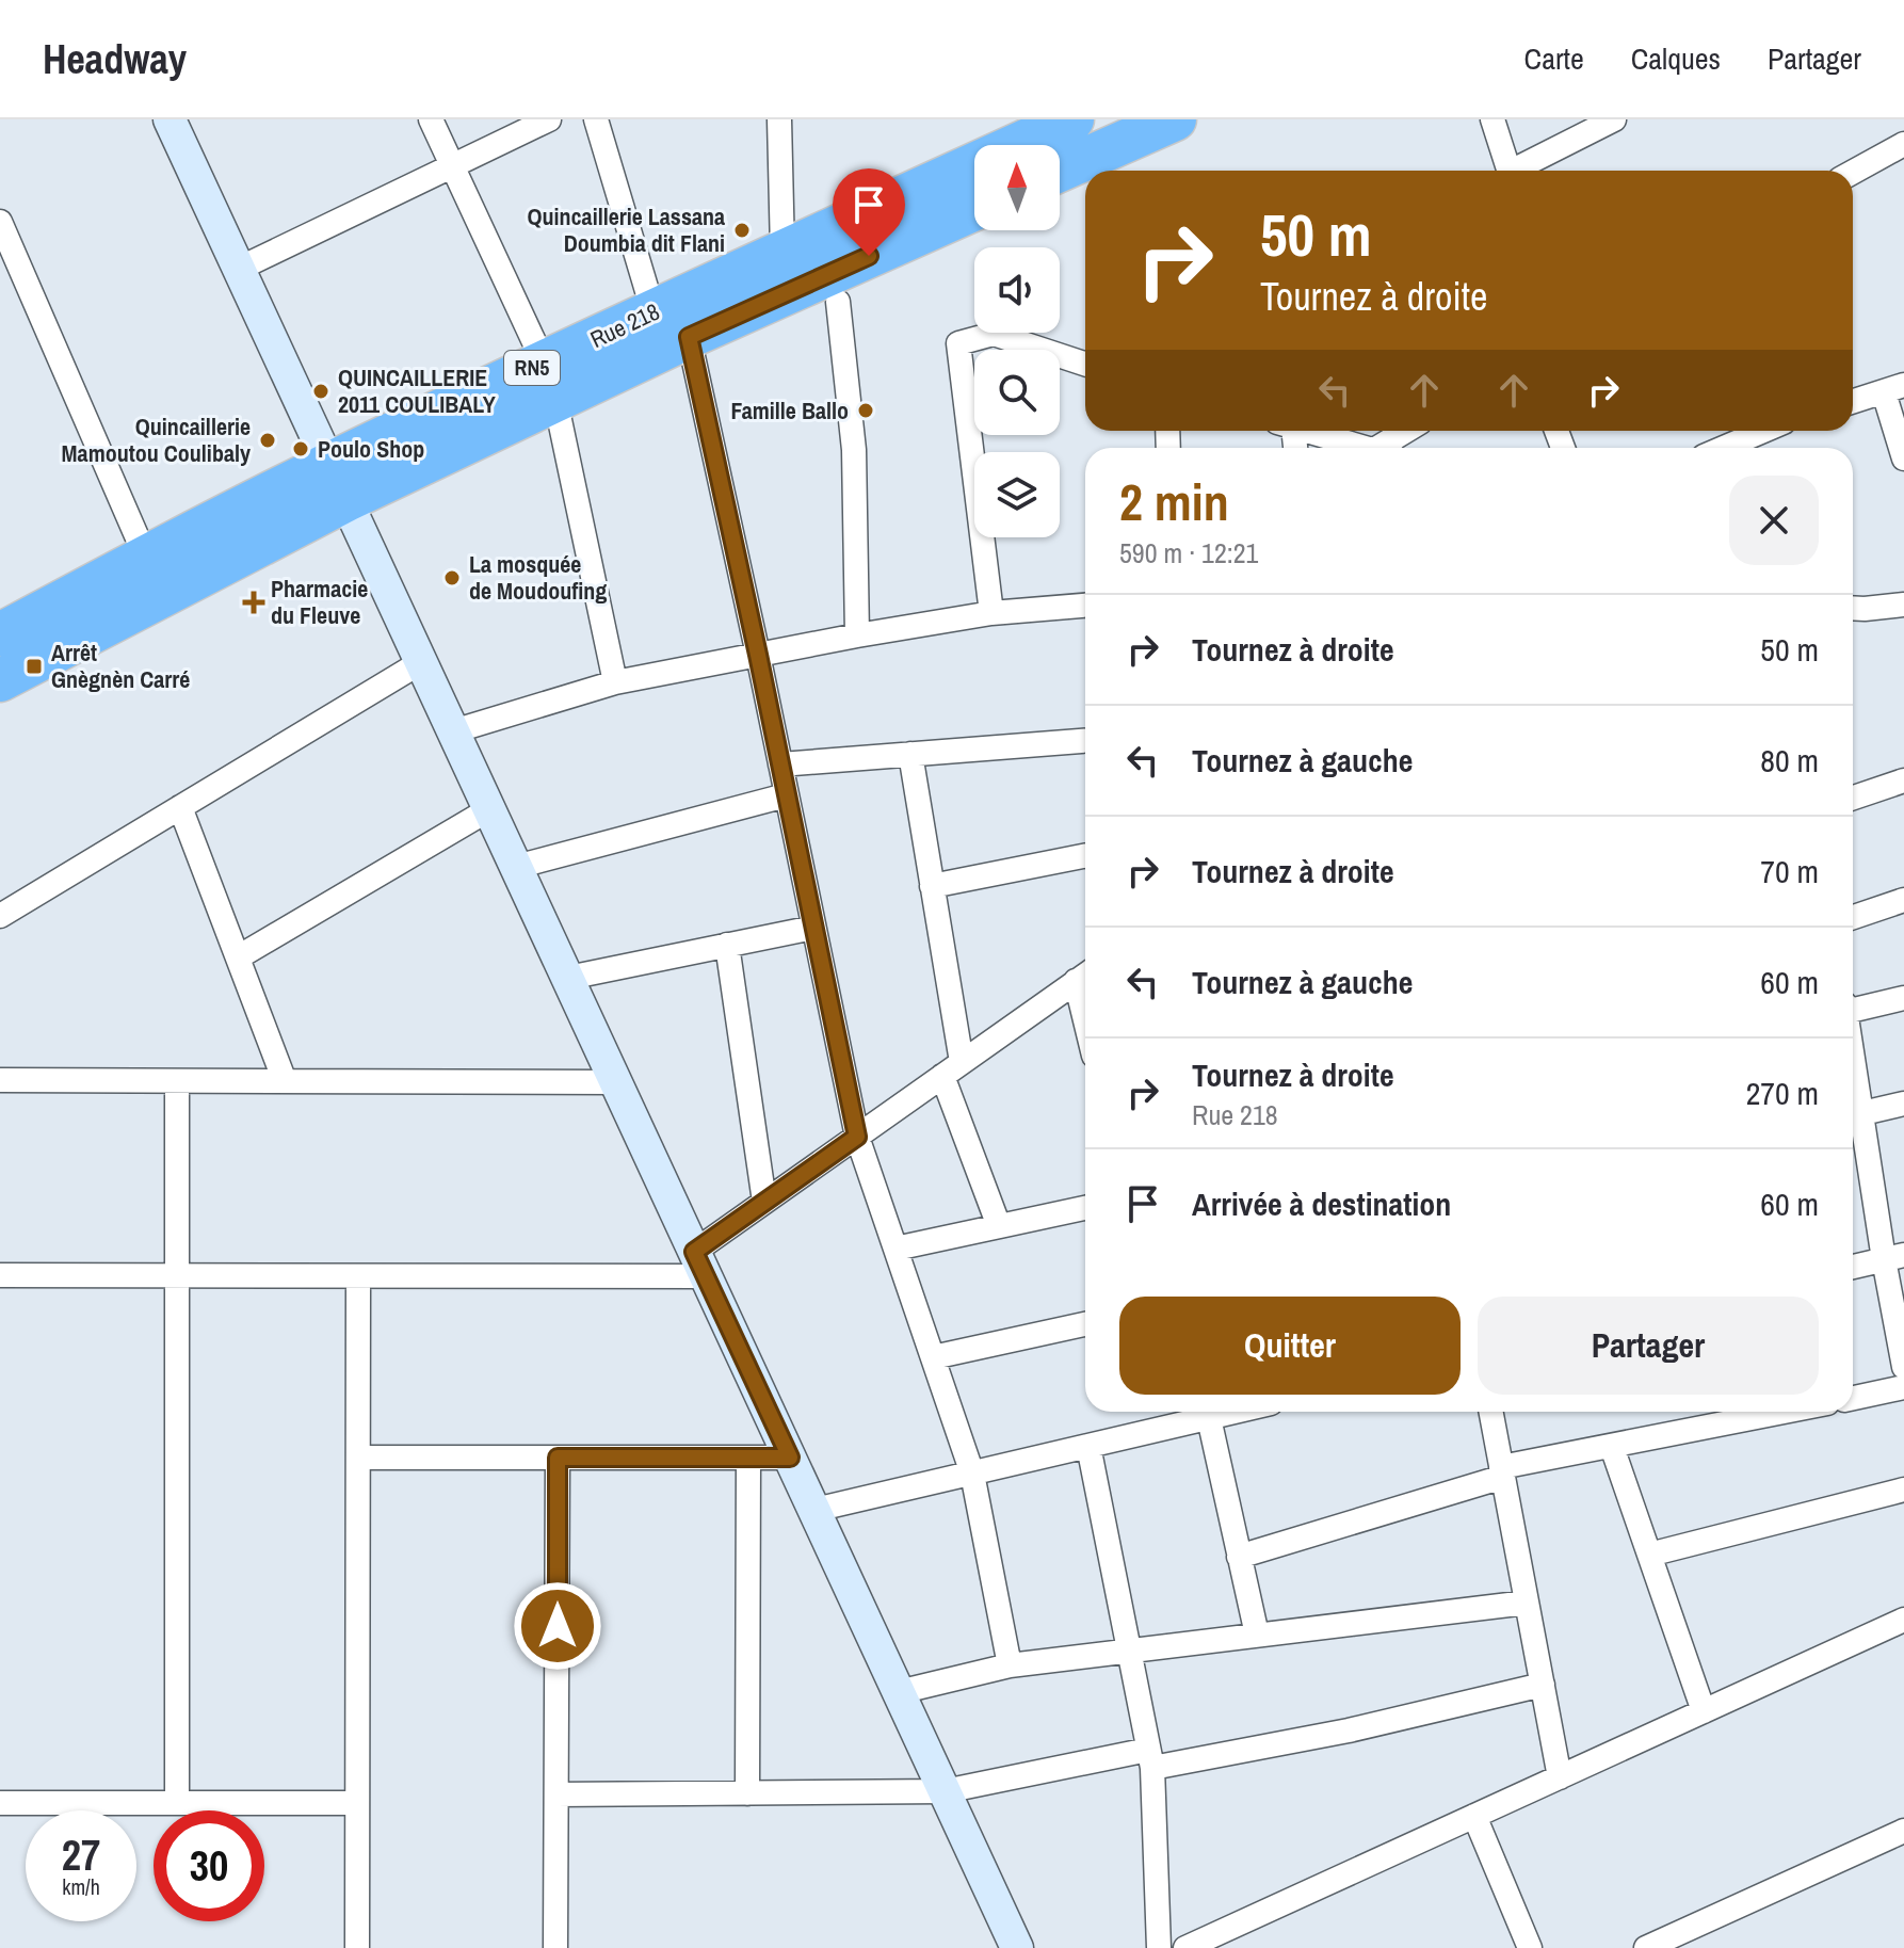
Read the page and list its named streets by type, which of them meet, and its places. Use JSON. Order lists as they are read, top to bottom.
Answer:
{
  "streets": {
    "highway": ["Rue 218", "RN5"]
  },
  "places": {
    "other": [
      "Quincaillerie Lassana Doumbia dit Flani",
      "QUINCAILLERIE 2011 COULIBALY",
      "Famille Ballo",
      "Quincaillerie Mamoutou Coulibaly",
      "Poulo Shop",
      "La mosquée de Moudoufing"
    ],
    "health": ["Pharmacie du Fleuve"],
    "transit": ["Arrêt Gnègnèn Carré"]
  },
  "north": "top",
  "page": {
    "header": "Headway",
    "nav": ["Carte", "Calques", "Partager"],
    "turn": ["50 m", "Tournez à droite"],
    "heading": ["2 min", "590 m · 12:21"],
    "list": [
      {
        "name": "Tournez à droite",
        "value": "50 m"
      },
      {
        "name": "Tournez à gauche",
        "value": "80 m"
      },
      {
        "name": "Tournez à droite",
        "value": "70 m"
      },
      {
        "name": "Tournez à gauche",
        "value": "60 m"
      },
      {
        "name": "Tournez à droite",
        "note": "Rue 218",
        "value": "270 m"
      },
      {
        "name": "Arrivée à destination",
        "value": "60 m"
      }
    ],
    "buttons": ["Quitter", "Partager"],
    "speed": "27 km/h",
    "limit": "30"
  }
}
